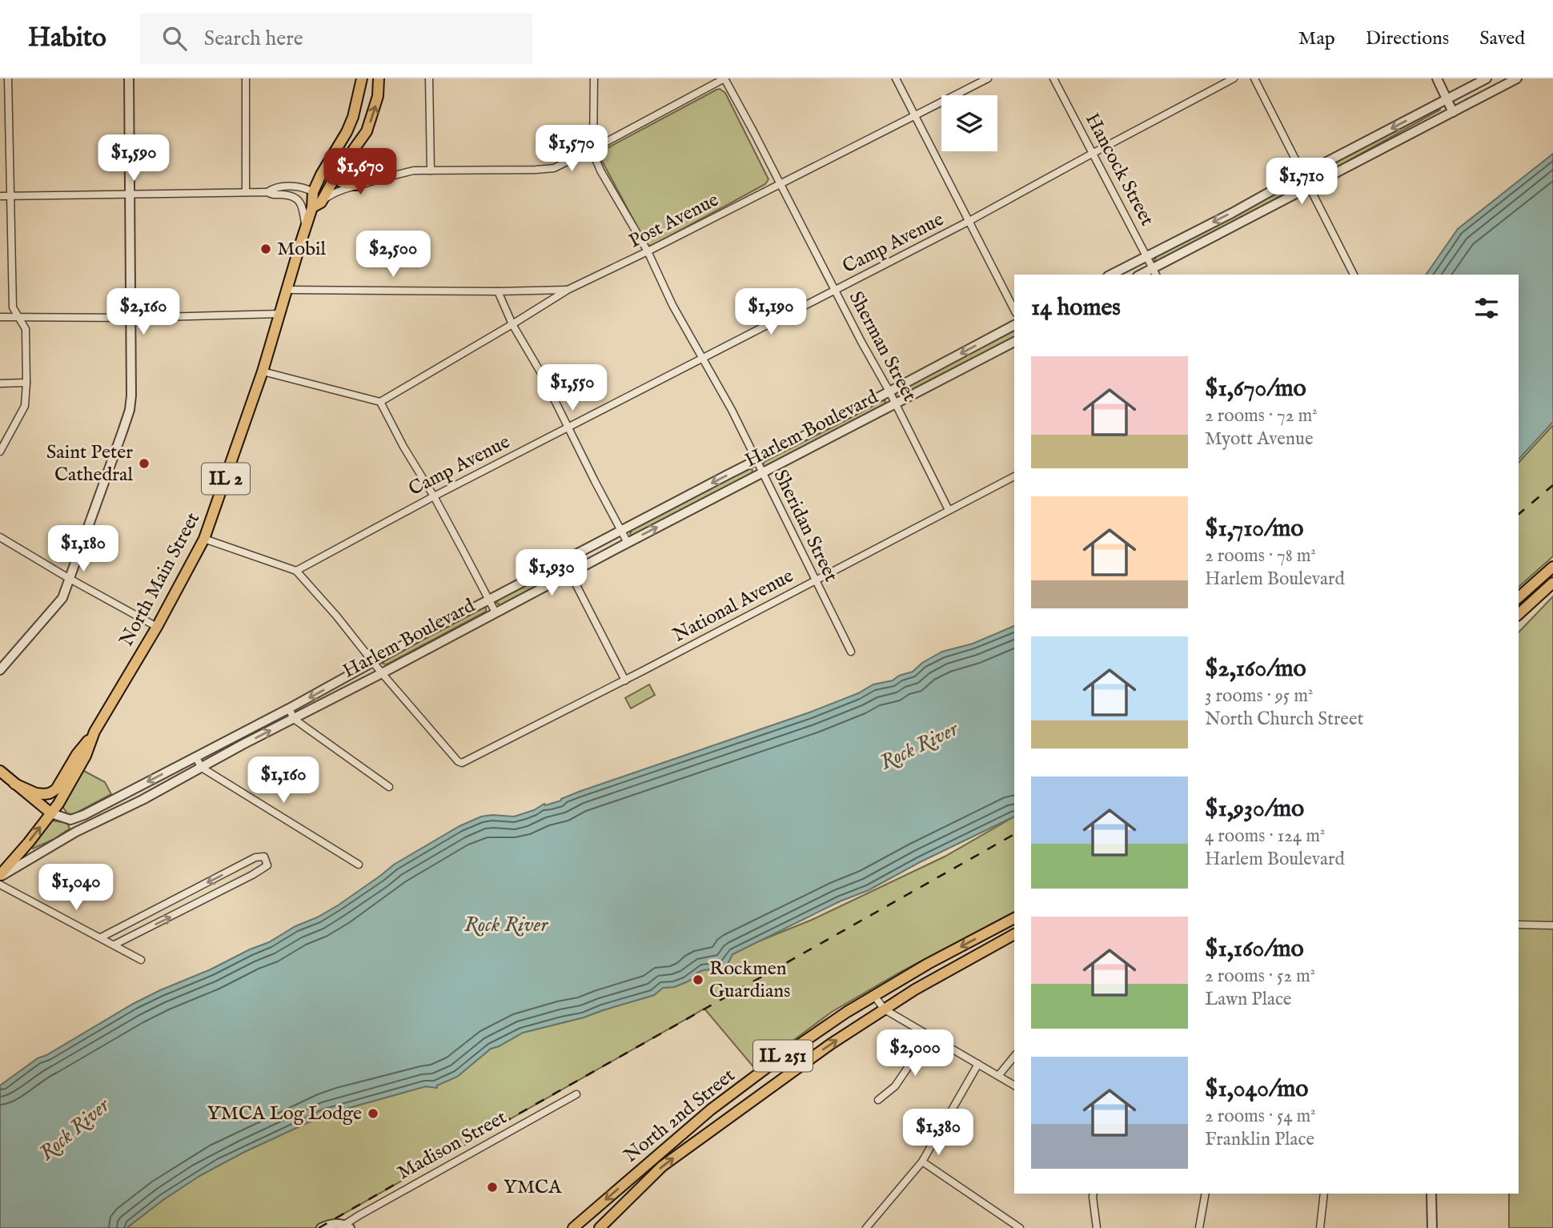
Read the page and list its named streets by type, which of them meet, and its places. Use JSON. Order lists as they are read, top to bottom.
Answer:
{
  "streets": {
    "main road": [
      "IL 2",
      "North Main Street",
      "IL 251",
      "North 2nd Street"
    ],
    "street": [
      "Hancock Street",
      "Post Avenue",
      "Camp Avenue",
      "Sherman Street",
      "Harlem Boulevard",
      "Sheridan Street",
      "National Avenue",
      "Madison Street"
    ]
  },
  "crossings": [
    ["Hancock Street", "Camp Avenue"],
    ["Post Avenue", "Sherman Street"],
    ["Post Avenue", "Sheridan Street"],
    ["Camp Avenue", "Sherman Street"],
    ["Camp Avenue", "Sheridan Street"],
    ["Sherman Street", "Harlem Boulevard"],
    ["Sherman Street", "National Avenue"],
    ["Harlem Boulevard", "Sheridan Street"],
    ["Harlem Boulevard", "North Main Street"],
    ["Harlem Boulevard", "National Avenue"],
    ["IL 2", "North Main Street"],
    ["Sheridan Street", "National Avenue"]
  ],
  "water": ["Rock River"],
  "places": [
    "Mobil",
    "Saint Peter Cathedral",
    "Rockmen Guardians",
    "YMCA Log Lodge",
    "YMCA"
  ],
  "page": {
    "header": "Habito",
    "search": "Search here",
    "nav": ["Map", "Directions", "Saved"],
    "price": [
      "$1,570",
      "$1,590",
      "$1,670",
      "$1,710",
      "$2,500",
      "$2,160",
      "$1,190",
      "$1,550",
      "$1,180",
      "$1,930",
      "$1,160",
      "$1,040",
      "$2,000",
      "$1,380"
    ],
    "heading": "14 homes",
    "list": [
      {
        "name": "$1,670/mo",
        "note": "2 rooms · 72 m² · Myott Avenue"
      },
      {
        "name": "$1,710/mo",
        "note": "2 rooms · 78 m² · Harlem Boulevard"
      },
      {
        "name": "$2,160/mo",
        "note": "3 rooms · 95 m² · North Church Street"
      },
      {
        "name": "$1,930/mo",
        "note": "4 rooms · 124 m² · Harlem Boulevard"
      },
      {
        "name": "$1,160/mo",
        "note": "2 rooms · 52 m² · Lawn Place"
      },
      {
        "name": "$1,040/mo",
        "note": "2 rooms · 54 m² · Franklin Place"
      }
    ]
  }
}
